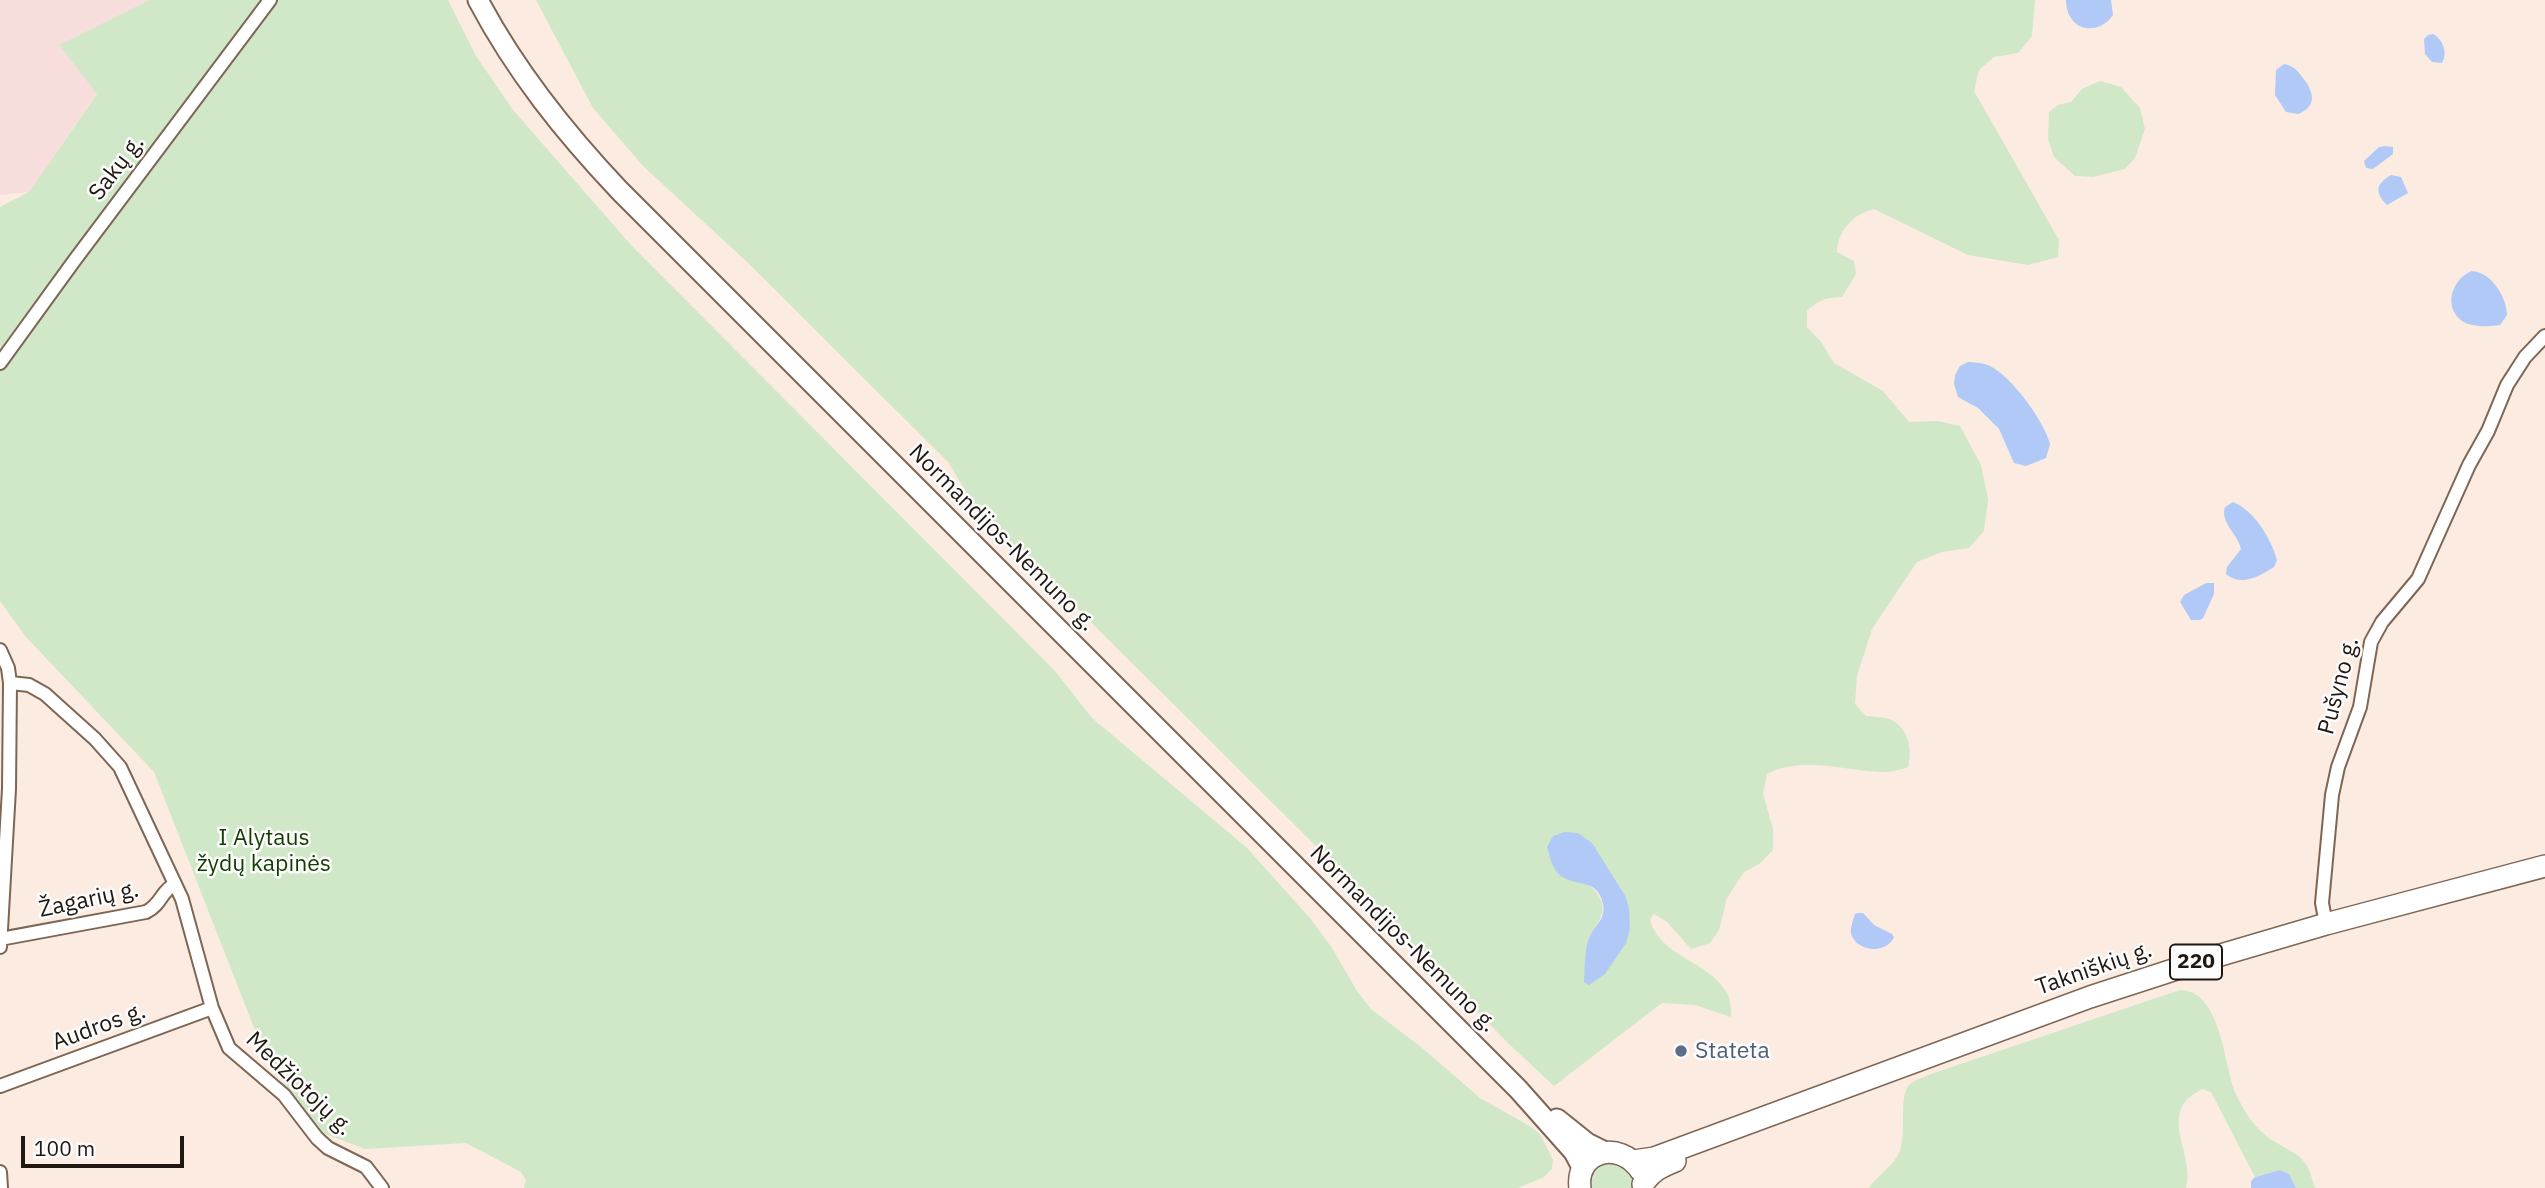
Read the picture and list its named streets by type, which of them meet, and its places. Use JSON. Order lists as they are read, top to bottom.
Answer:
{
  "streets": {
    "main road": ["Normandijos-Nemuno g.", "220", "Takniškių g."],
    "street": [
      "Sakų g.",
      "Pušyno g.",
      "Žagarių g.",
      "Audros g.",
      "Medžiotojų g."
    ]
  },
  "crossings": [
    ["Pušyno g.", "Takniškių g."],
    ["Žagarių g.", "Medžiotojų g."],
    ["220", "Takniškių g."],
    ["Audros g.", "Medžiotojų g."]
  ],
  "parks": ["I Alytaus žydų kapinės"],
  "places": ["Stateta"],
  "scale_bar": "100 m"
}
